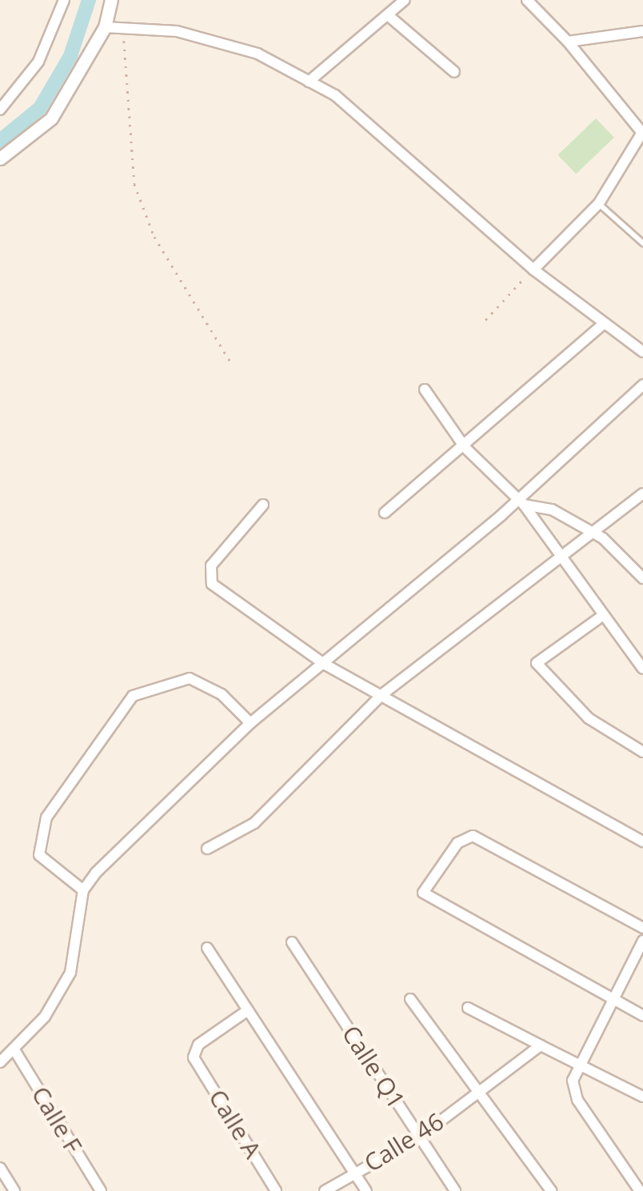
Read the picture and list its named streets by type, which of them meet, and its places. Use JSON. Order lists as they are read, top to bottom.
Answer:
{
  "streets": {
    "street": [
      "Calle Q1",
      "Calle F",
      "Calle A",
      "Calle 46"
    ]
  },
  "crossings": [
    ["Calle Q1", "Calle 46"]
  ]
}
